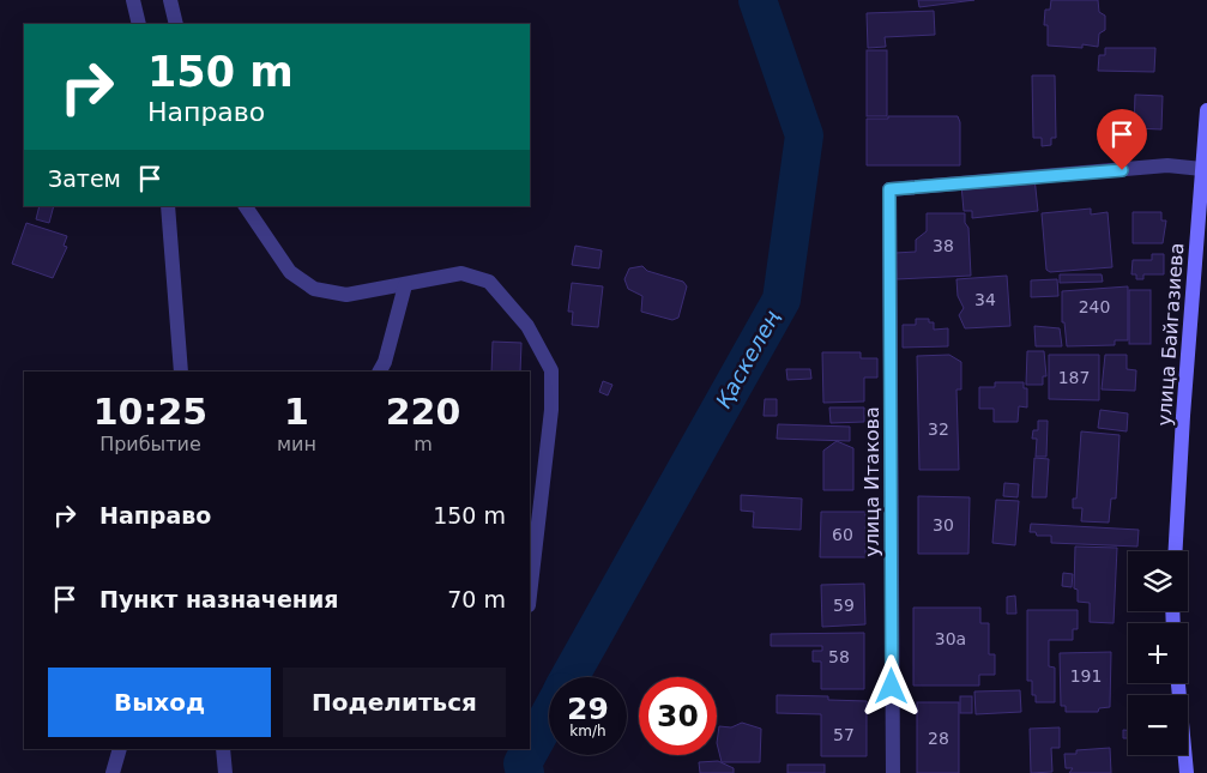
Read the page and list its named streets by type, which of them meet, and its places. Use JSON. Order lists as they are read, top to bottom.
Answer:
{
  "streets": {
    "main road": ["улица Байгазиева"],
    "street": ["улица Итакова"]
  },
  "crossings": [
    ["улица Байгазиева", "улица Итакова"]
  ],
  "water": ["Қаскелең"],
  "house_numbers": [
    "38",
    "34",
    "240",
    "187",
    "32",
    "30",
    "60",
    "59",
    "30а",
    "58",
    "191",
    "57",
    "28"
  ],
  "page": {
    "turn": ["150 m", "Направо"],
    "then": "Затем",
    "eta": [
      "10:25",
      "Прибытие",
      "1",
      "мин",
      "220",
      "m"
    ],
    "list": [
      {
        "name": "Направо",
        "value": "150 m"
      },
      {
        "name": "Пункт назначения",
        "value": "70 m"
      }
    ],
    "map_buttons": ["+", "−"],
    "buttons": ["Выход", "Поделиться"],
    "speed": "29 km/h",
    "limit": "30"
  }
}
